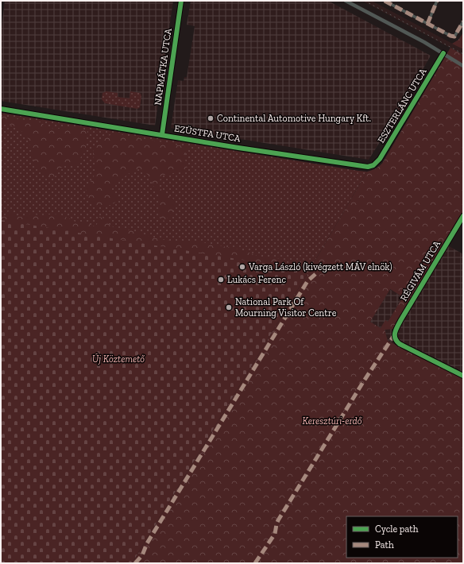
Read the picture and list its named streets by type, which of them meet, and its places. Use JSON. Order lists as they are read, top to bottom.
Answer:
{
  "streets": {
    "street": [
      "NAPMÁTKA UTCA",
      "ESZTERLÁNC UTCA",
      "EZÜSTFA UTCA",
      "RÉGIVÁM UTCA"
    ]
  },
  "crossings": [
    ["NAPMÁTKA UTCA", "EZÜSTFA UTCA"],
    ["ESZTERLÁNC UTCA", "EZÜSTFA UTCA"]
  ],
  "parks": ["Új Köztemető", "Keresztúri-erdő"],
  "places": [
    "Continental Automotive Hungary Kft.",
    "Varga László (kivégzett MÁV elnök)",
    "Lukács Ferenc",
    "National Park Of Mourning Visitor Centre"
  ],
  "legend": ["Cycle path", "Path"]
}
